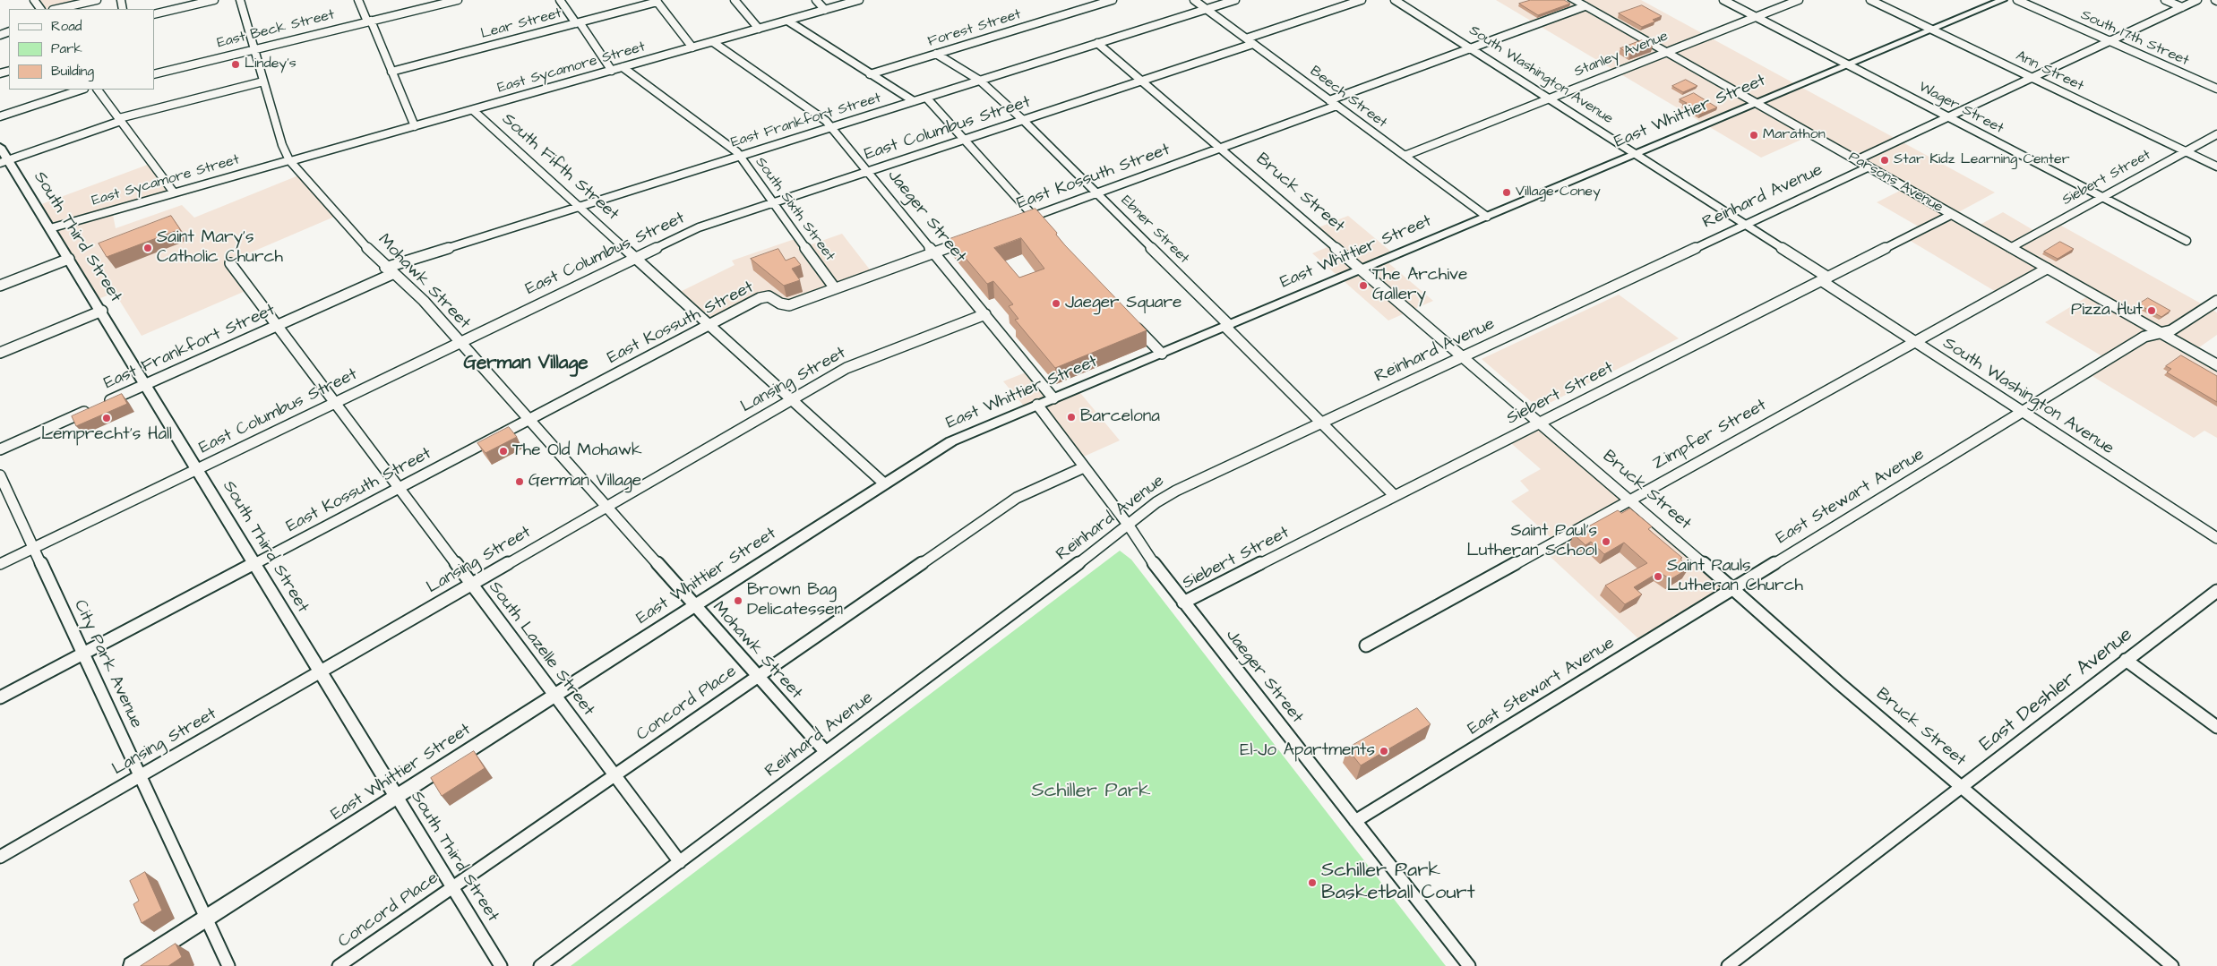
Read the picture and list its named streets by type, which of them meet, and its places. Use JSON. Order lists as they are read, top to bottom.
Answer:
{
  "streets": {
    "main road": ["Parsons Avenue"],
    "street": [
      "Lear Street",
      "Forest Street",
      "East Beck Street",
      "South 17th Street",
      "Stanley Avenue",
      "East Sycamore Street",
      "Ann Street",
      "South Washington Avenue",
      "Beech Street",
      "Wager Street",
      "East Whittier Street",
      "East Frankfort Street",
      "East Columbus Street",
      "South Fifth Street",
      "East Kossuth Street",
      "Siebert Street",
      "Bruck Street",
      "Reinhard Avenue",
      "South Sixth Street",
      "Jaeger Street",
      "Ebner Street",
      "South Third Street",
      "Mohawk Street",
      "Lansing Street",
      "Zimpfer Street",
      "East Stewart Avenue",
      "South Lazelle Street",
      "City Park Avenue",
      "East Deshler Avenue",
      "Concord Place"
    ]
  },
  "crossings": [
    ["Forest Street", "Ebner Street"],
    ["East Beck Street", "Mohawk Street"],
    ["Stanley Avenue", "South Washington Avenue"],
    ["Stanley Avenue", "Beech Street"],
    ["Stanley Avenue", "Wager Street"],
    ["Stanley Avenue", "Parsons Avenue"],
    ["East Sycamore Street", "South Fifth Street"],
    ["East Sycamore Street", "South Sixth Street"],
    ["East Sycamore Street", "Jaeger Street"],
    ["East Sycamore Street", "South Third Street"],
    ["East Sycamore Street", "Mohawk Street"],
    ["Ann Street", "East Whittier Street"],
    ["Ann Street", "Siebert Street"],
    ["South Washington Avenue", "East Whittier Street"],
    ["South Washington Avenue", "East Kossuth Street"],
    ["South Washington Avenue", "Siebert Street"],
    ["South Washington Avenue", "Reinhard Avenue"],
    ["South Washington Avenue", "Zimpfer Street"],
    ["South Washington Avenue", "East Stewart Avenue"],
    ["Beech Street", "East Whittier Street"],
    ["Beech Street", "East Frankfort Street"],
    ["Beech Street", "East Columbus Street"],
    ["Beech Street", "East Kossuth Street"],
    ["Wager Street", "East Whittier Street"],
    ["Wager Street", "Siebert Street"],
    ["East Whittier Street", "South Fifth Street"],
    ["East Whittier Street", "Parsons Avenue"],
    ["East Whittier Street", "Bruck Street"],
    ["East Whittier Street", "Jaeger Street"],
    ["East Whittier Street", "Ebner Street"],
    ["East Whittier Street", "South Third Street"],
    ["East Whittier Street", "Mohawk Street"],
    ["East Whittier Street", "South Lazelle Street"],
    ["East Whittier Street", "City Park Avenue"],
    ["East Frankfort Street", "South Fifth Street"],
    ["East Frankfort Street", "Bruck Street"],
    ["East Frankfort Street", "South Sixth Street"],
    ["East Frankfort Street", "Jaeger Street"],
    ["East Frankfort Street", "Ebner Street"],
    ["East Frankfort Street", "South Third Street"],
    ["East Frankfort Street", "Mohawk Street"],
    ["East Frankfort Street", "South Lazelle Street"],
    ["East Columbus Street", "South Fifth Street"],
    ["East Columbus Street", "Bruck Street"],
    ["East Columbus Street", "South Sixth Street"],
    ["East Columbus Street", "Jaeger Street"],
    ["East Columbus Street", "Ebner Street"],
    ["East Columbus Street", "South Third Street"],
    ["East Columbus Street", "Mohawk Street"],
    ["East Columbus Street", "South Lazelle Street"],
    ["East Columbus Street", "City Park Avenue"],
    ["South Fifth Street", "East Kossuth Street"],
    ["South Fifth Street", "Lansing Street"],
    ["East Kossuth Street", "Parsons Avenue"],
    ["East Kossuth Street", "Bruck Street"],
    ["East Kossuth Street", "South Sixth Street"],
    ["East Kossuth Street", "Jaeger Street"],
    ["East Kossuth Street", "Ebner Street"],
    ["East Kossuth Street", "South Third Street"],
    ["East Kossuth Street", "Mohawk Street"],
    ["East Kossuth Street", "South Lazelle Street"],
    ["East Kossuth Street", "City Park Avenue"],
    ["Siebert Street", "Parsons Avenue"],
    ["Siebert Street", "Bruck Street"],
    ["Siebert Street", "Jaeger Street"],
    ["Siebert Street", "Ebner Street"],
    ["Parsons Avenue", "Reinhard Avenue"],
    ["Parsons Avenue", "Zimpfer Street"],
    ["Parsons Avenue", "East Stewart Avenue"],
    ["Bruck Street", "Reinhard Avenue"],
    ["Bruck Street", "Zimpfer Street"],
    ["Bruck Street", "East Stewart Avenue"],
    ["Bruck Street", "East Deshler Avenue"],
    ["Reinhard Avenue", "Jaeger Street"],
    ["Reinhard Avenue", "Ebner Street"],
    ["Reinhard Avenue", "Mohawk Street"],
    ["Reinhard Avenue", "South Lazelle Street"],
    ["Jaeger Street", "Lansing Street"],
    ["Jaeger Street", "East Stewart Avenue"],
    ["Jaeger Street", "Concord Place"],
    ["South Third Street", "Lansing Street"],
    ["South Third Street", "Concord Place"],
    ["Mohawk Street", "Lansing Street"],
    ["Mohawk Street", "Concord Place"],
    ["Lansing Street", "South Lazelle Street"],
    ["Lansing Street", "City Park Avenue"],
    ["South Lazelle Street", "Concord Place"]
  ],
  "districts": ["German Village"],
  "parks": ["Schiller Park"],
  "places": [
    "Lindey's",
    "Marathon",
    "Star Kidz Learning Center",
    "Village Coney",
    "Saint Mary's Catholic Church",
    "The Archive Gallery",
    "Jaeger Square",
    "Pizza Hut",
    "Barcelona",
    "Lemprecht’s Hall",
    "The Old Mohawk",
    "German Village",
    "Saint Paul's Lutheran School",
    "Saint Pauls Lutheran Church",
    "Brown Bag Delicatessen",
    "El-Jo Apartments",
    "Schiller Park Basketball Court"
  ],
  "legend": ["Road", "Park", "Building"]
}
